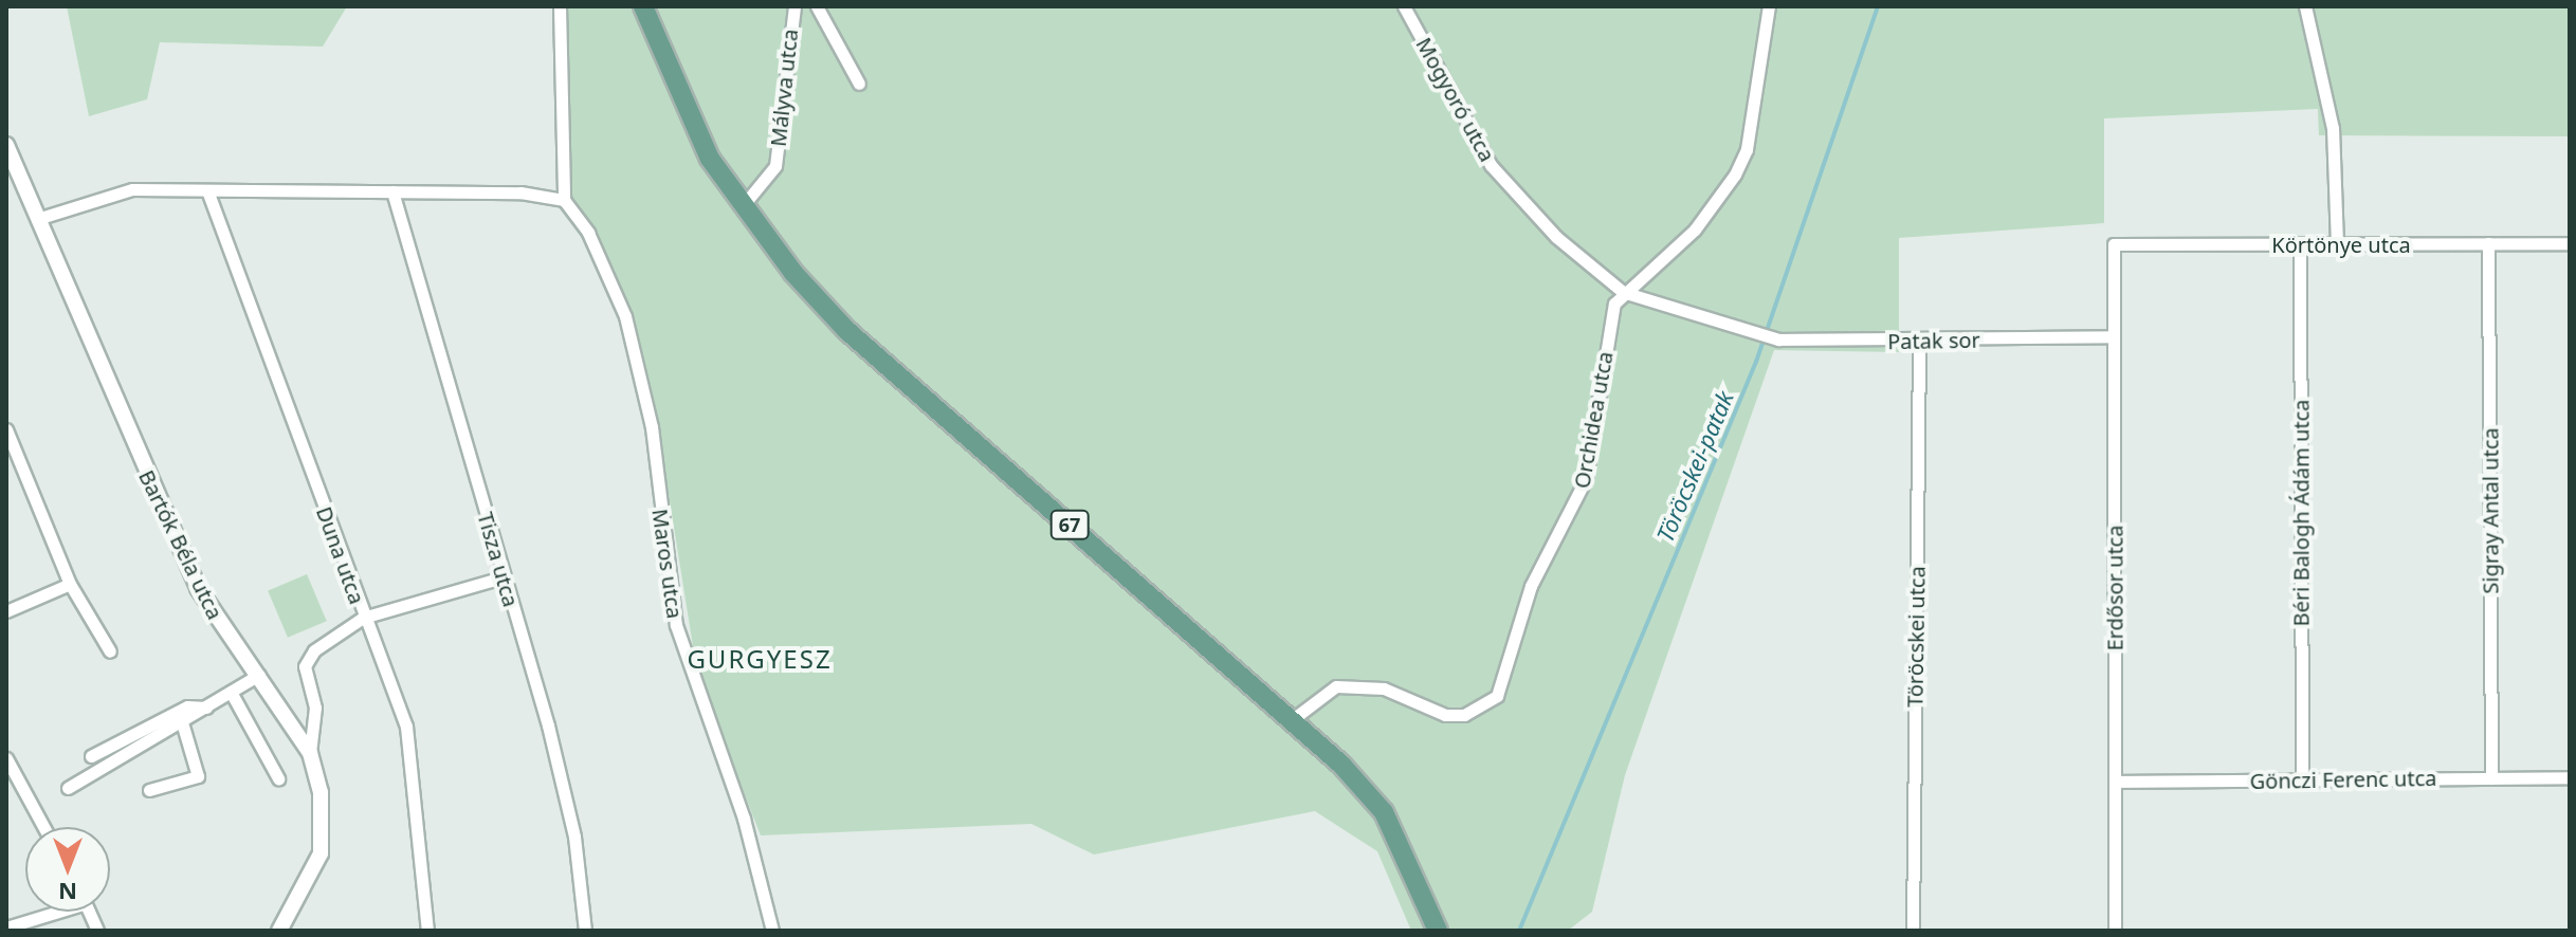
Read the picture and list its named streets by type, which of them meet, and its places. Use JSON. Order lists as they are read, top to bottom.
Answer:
{
  "streets": {
    "main road": ["67"],
    "street": [
      "Mályva utca",
      "Mogyoró utca",
      "Körtönye utca",
      "Patak sor",
      "Orchidea utca",
      "Sigray Antal utca",
      "Béri Balogh Ádám utca",
      "Bartók Béla utca",
      "Duna utca",
      "Tisza utca",
      "Maros utca",
      "Erdősor utca",
      "Töröcskei utca",
      "Gönczi Ferenc utca"
    ]
  },
  "crossings": [
    ["Mályva utca", "67"],
    ["Mogyoró utca", "Patak sor"],
    ["Mogyoró utca", "Orchidea utca"],
    ["Körtönye utca", "Sigray Antal utca"],
    ["Körtönye utca", "Béri Balogh Ádám utca"],
    ["Körtönye utca", "Erdősor utca"],
    ["Patak sor", "Orchidea utca"],
    ["Patak sor", "Erdősor utca"],
    ["Patak sor", "Töröcskei utca"],
    ["Orchidea utca", "67"],
    ["Sigray Antal utca", "Gönczi Ferenc utca"],
    ["Béri Balogh Ádám utca", "Gönczi Ferenc utca"],
    ["Erdősor utca", "Gönczi Ferenc utca"]
  ],
  "districts": ["GURGYESZ"],
  "water": ["Töröcskei-patak"],
  "north": "bottom"
}
